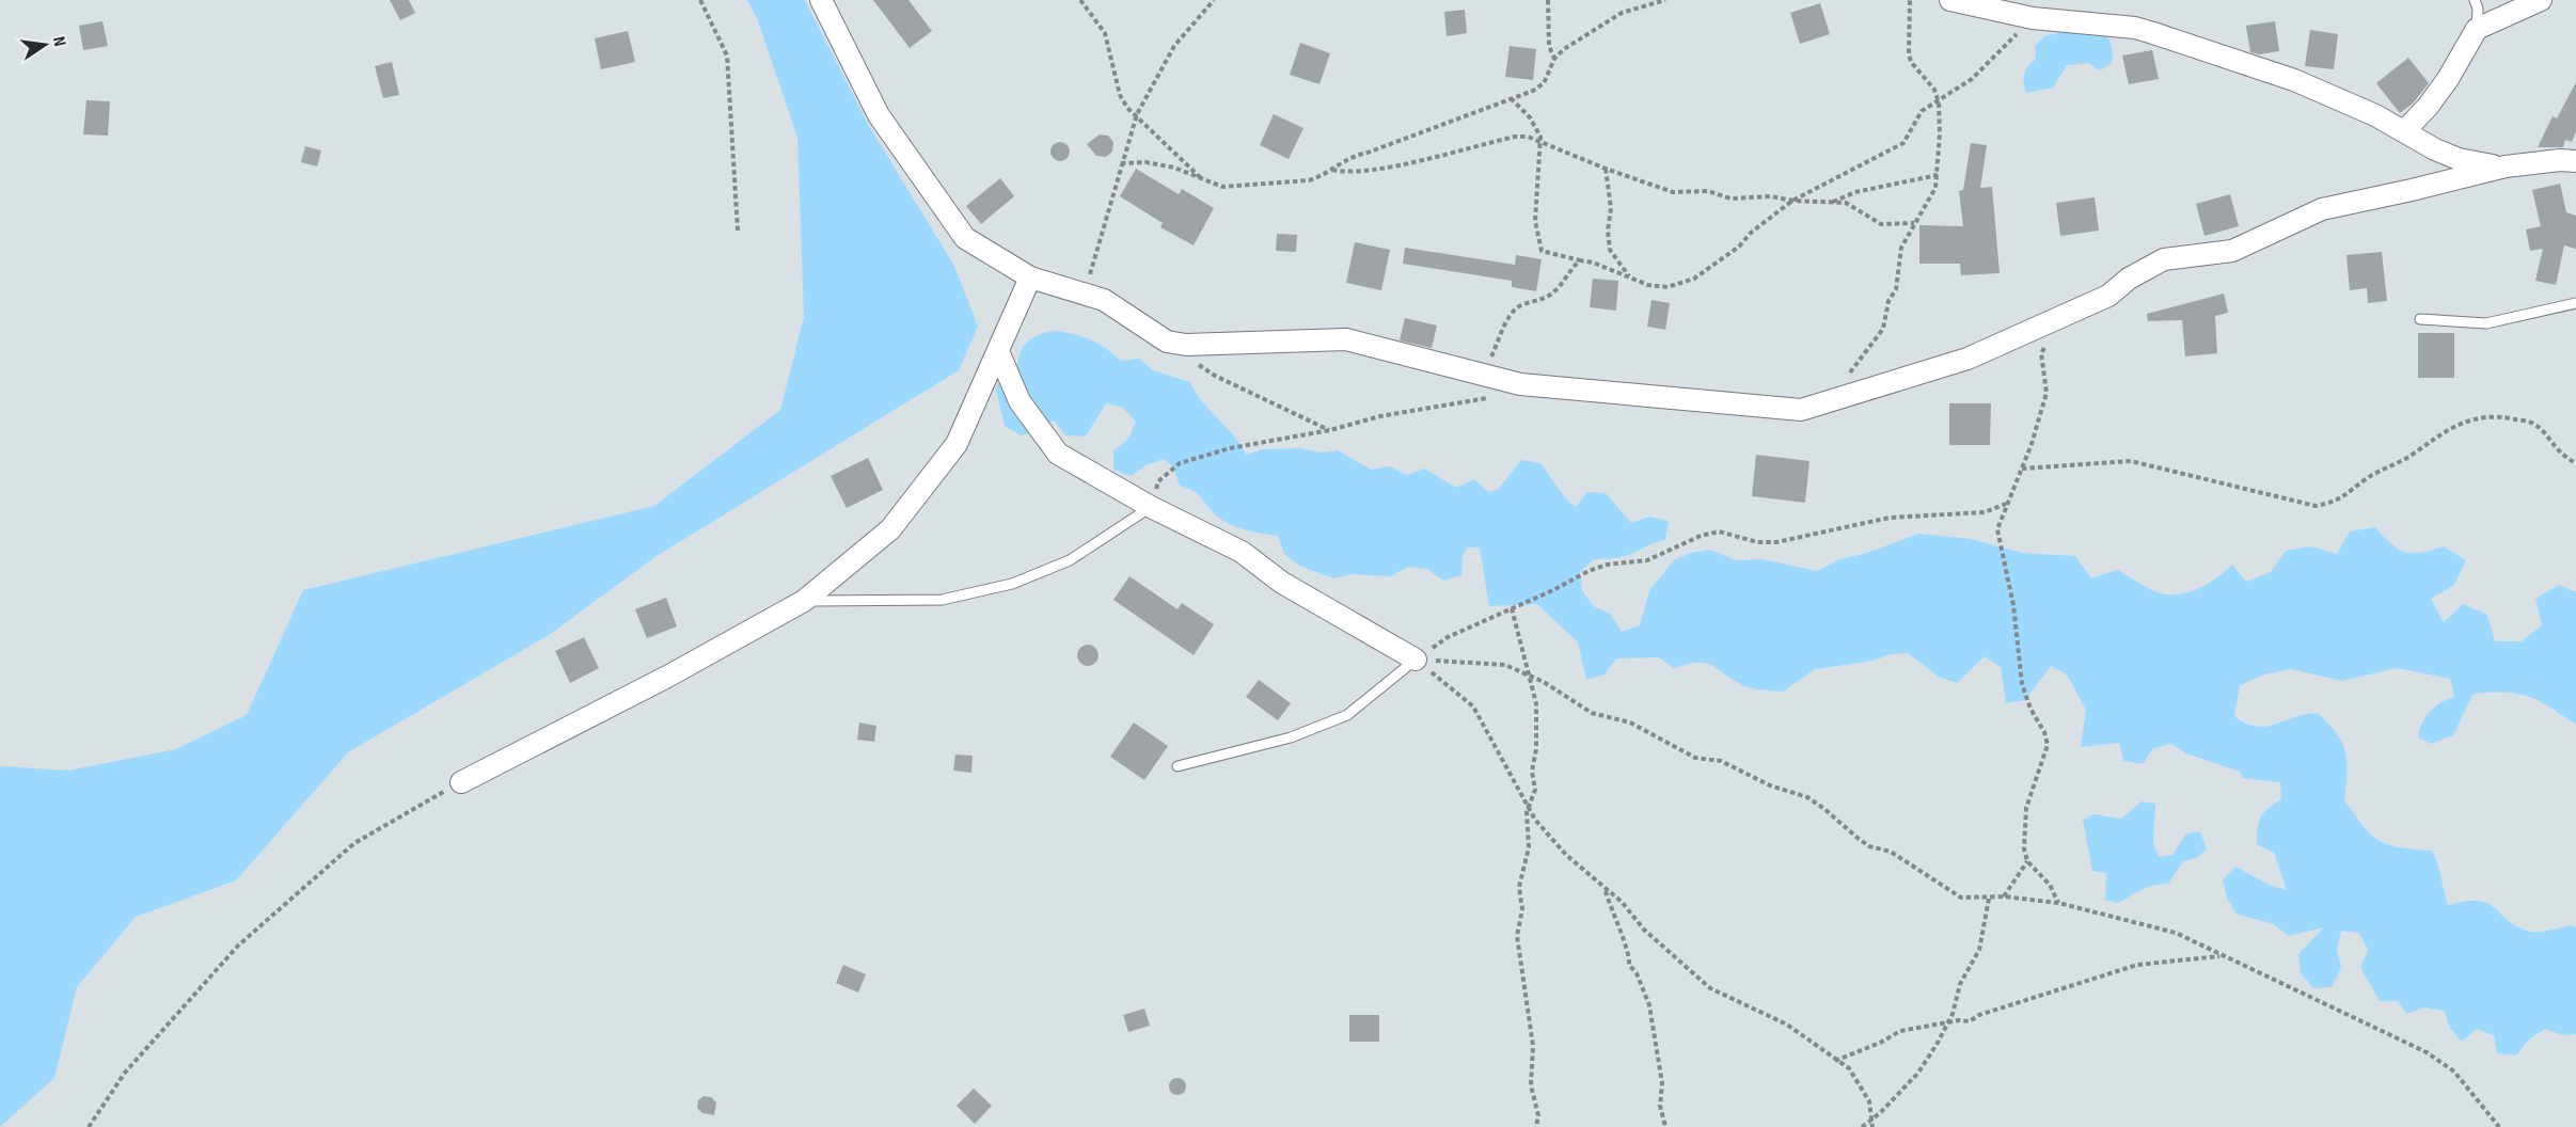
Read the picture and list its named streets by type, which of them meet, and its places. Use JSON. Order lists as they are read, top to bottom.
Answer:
{
  "north": "right"
}
